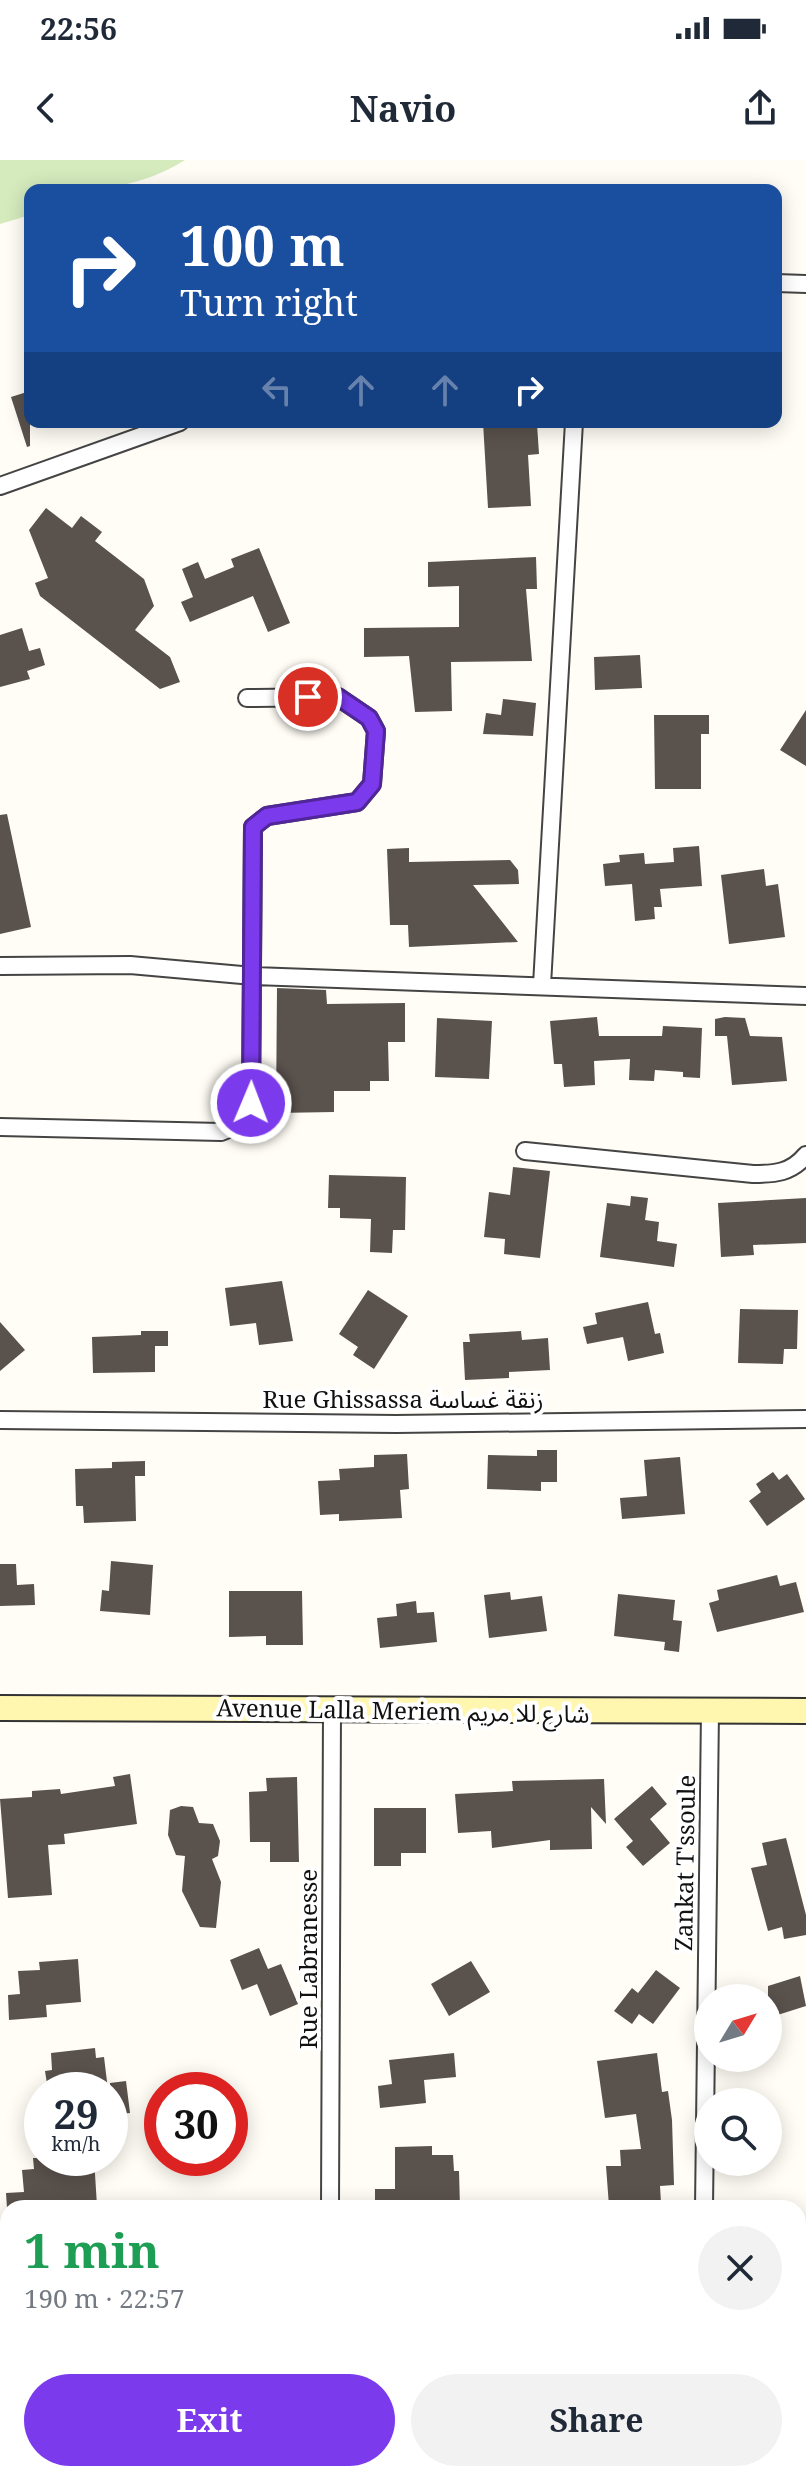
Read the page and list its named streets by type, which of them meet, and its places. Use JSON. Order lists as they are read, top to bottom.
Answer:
{
  "streets": {
    "street": [
      "Rue Ghissassa زنقة غساسة",
      "Avenue Lalla Meriem شارع للا مريم",
      "Zankat T'ssoule",
      "Rue Labranesse"
    ]
  },
  "crossings": [
    ["Avenue Lalla Meriem شارع للا مريم", "Zankat T'ssoule"],
    ["Avenue Lalla Meriem شارع للا مريم", "Rue Labranesse"]
  ],
  "north": "top right",
  "page": {
    "status": "22:56",
    "header": "Navio",
    "turn": ["100 m", "Turn right"],
    "speed": "29 km/h",
    "limit": "30",
    "heading": ["1 min", "190 m · 22:57"],
    "buttons": ["Exit", "Share"]
  }
}
